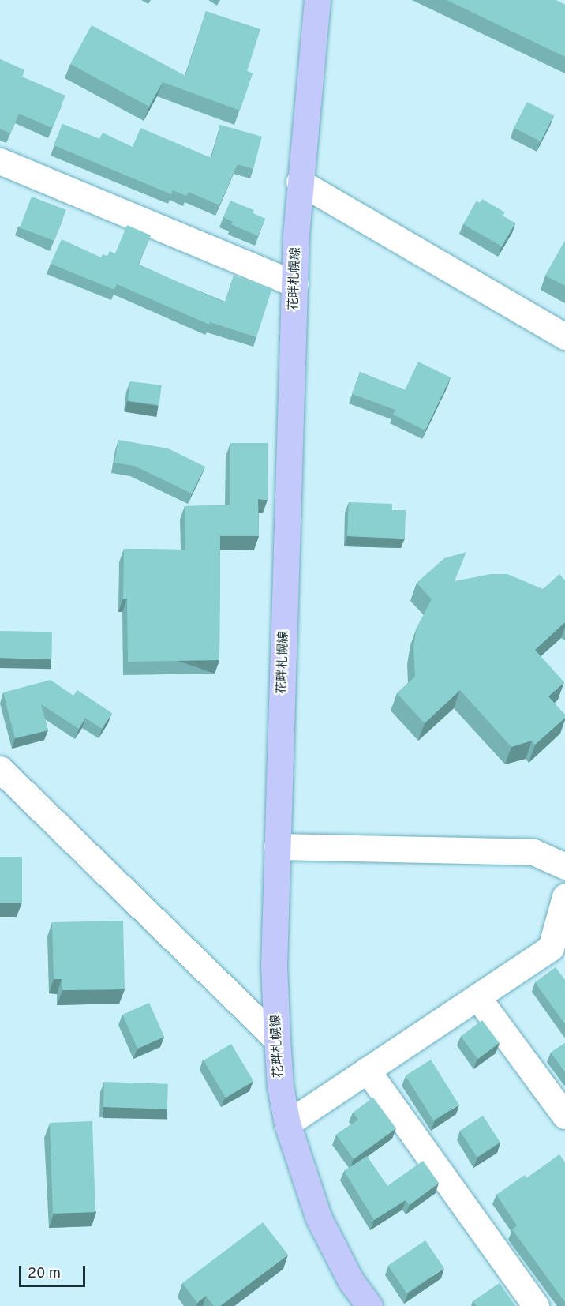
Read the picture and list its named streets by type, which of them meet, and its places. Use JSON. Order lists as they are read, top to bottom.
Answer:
{
  "streets": {
    "main road": ["花畔札幌線"]
  },
  "scale_bar": "20 m"
}
